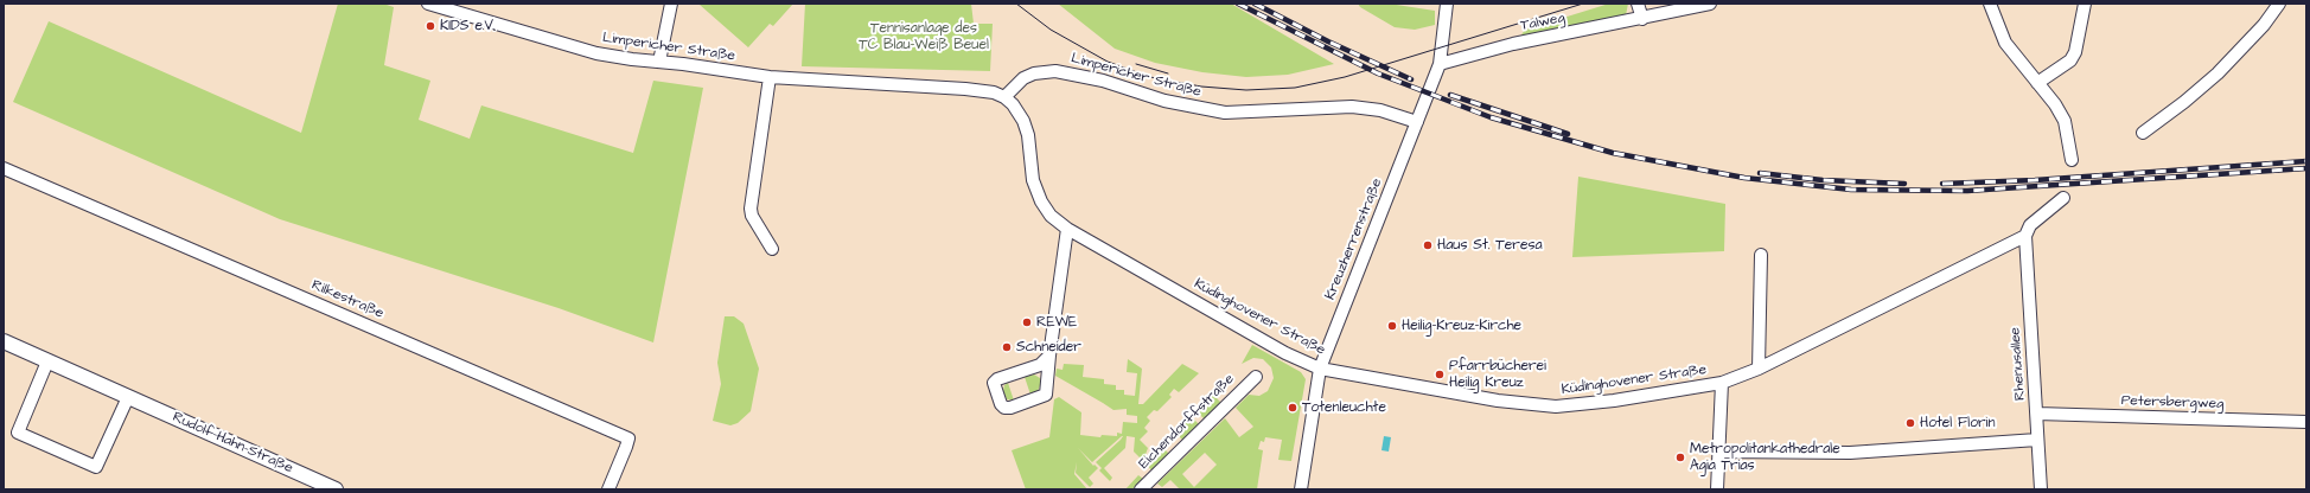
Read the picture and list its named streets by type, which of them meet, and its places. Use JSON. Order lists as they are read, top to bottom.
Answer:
{
  "streets": {
    "street": [
      "Talweg",
      "Limpericher Straße",
      "Kreuzherrenstraße",
      "Rilkestraße",
      "Küdinghovener Straße",
      "Rhenusallee",
      "Petersbergweg",
      "Eichendorffstraße",
      "Rudolf-Hahn-Straße"
    ]
  },
  "crossings": [
    ["Talweg", "Kreuzherrenstraße"],
    ["Limpericher Straße", "Kreuzherrenstraße"],
    ["Limpericher Straße", "Küdinghovener Straße"],
    ["Kreuzherrenstraße", "Küdinghovener Straße"],
    ["Küdinghovener Straße", "Rhenusallee"],
    ["Rhenusallee", "Petersbergweg"]
  ],
  "parks": ["Tennisanlage des TC Blau-Weiß Beuel"],
  "places": [
    "KIDS e.V.",
    "Haus St. Teresa",
    "REWE",
    "Heilig-Kreuz-Kirche",
    "Schneider",
    "Pfarrbücherei Heilig Kreuz",
    "Totenleuchte",
    "Hotel Florin",
    "Metropolitankathedrale Agia Trias"
  ]
}
